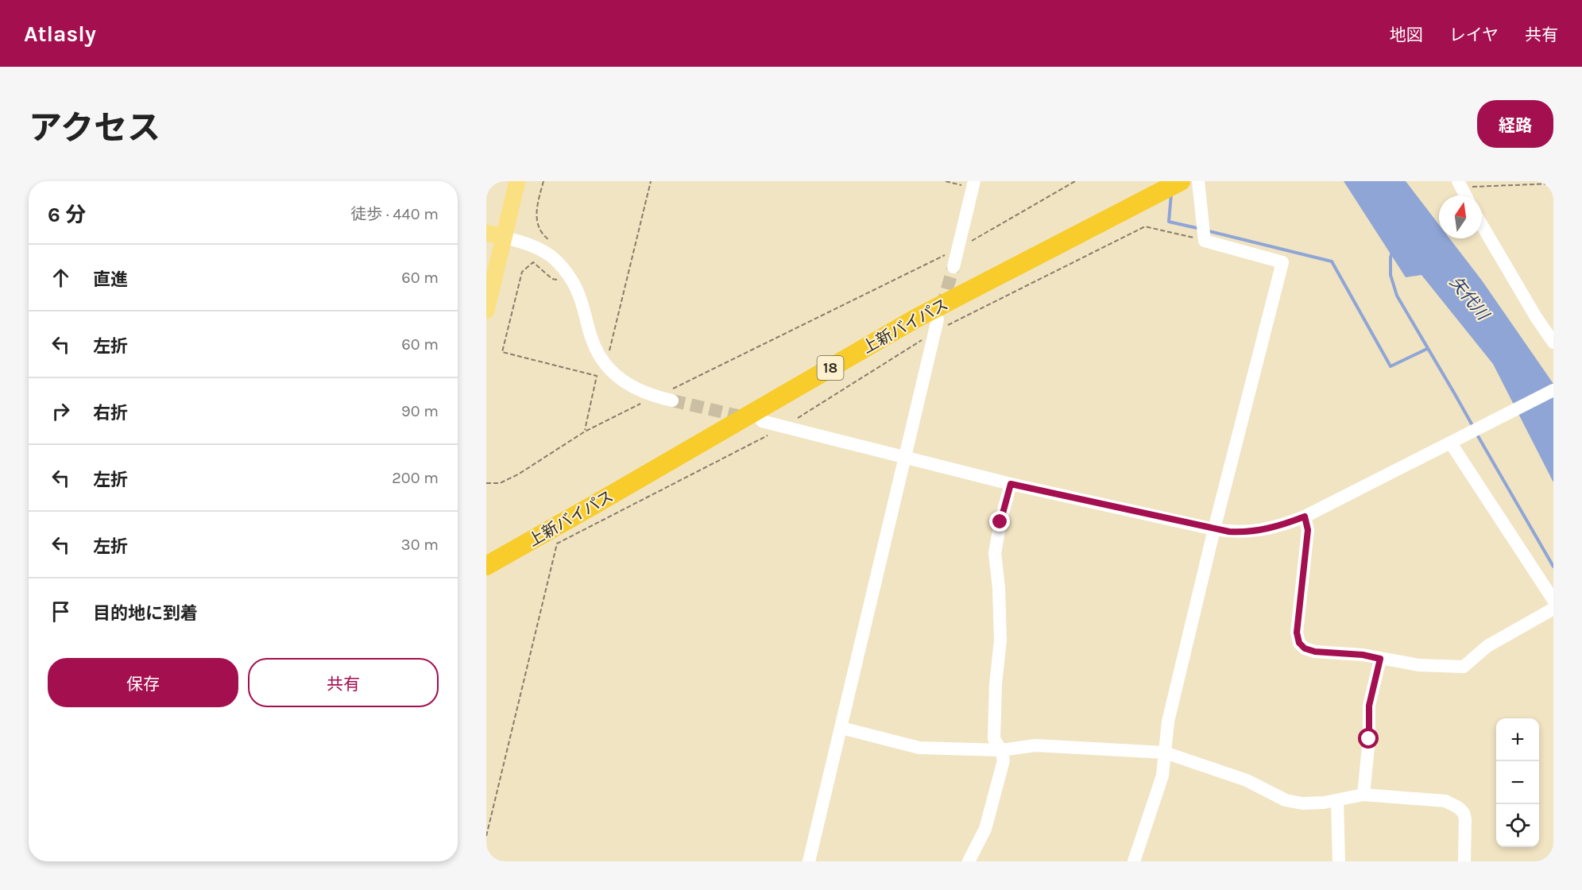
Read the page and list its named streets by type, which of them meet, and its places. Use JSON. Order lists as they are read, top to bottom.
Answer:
{
  "streets": {
    "highway": ["上新バイパス", "18"]
  },
  "water": ["矢代川"],
  "north": "top",
  "page": {
    "header": "Atlasly",
    "nav": ["地図", "レイヤ", "共有"],
    "title": "アクセス",
    "buttons": [
      "経路",
      ["保存", "共有"]
    ],
    "heading": ["6 分", "徒歩 · 440 m"],
    "list": [
      ["直進", "60 m"],
      ["左折", "60 m"],
      ["右折", "90 m"],
      ["左折", "200 m"],
      ["左折", "30 m"],
      "目的地に到着"
    ],
    "map_buttons": ["+", "−"]
  }
}
